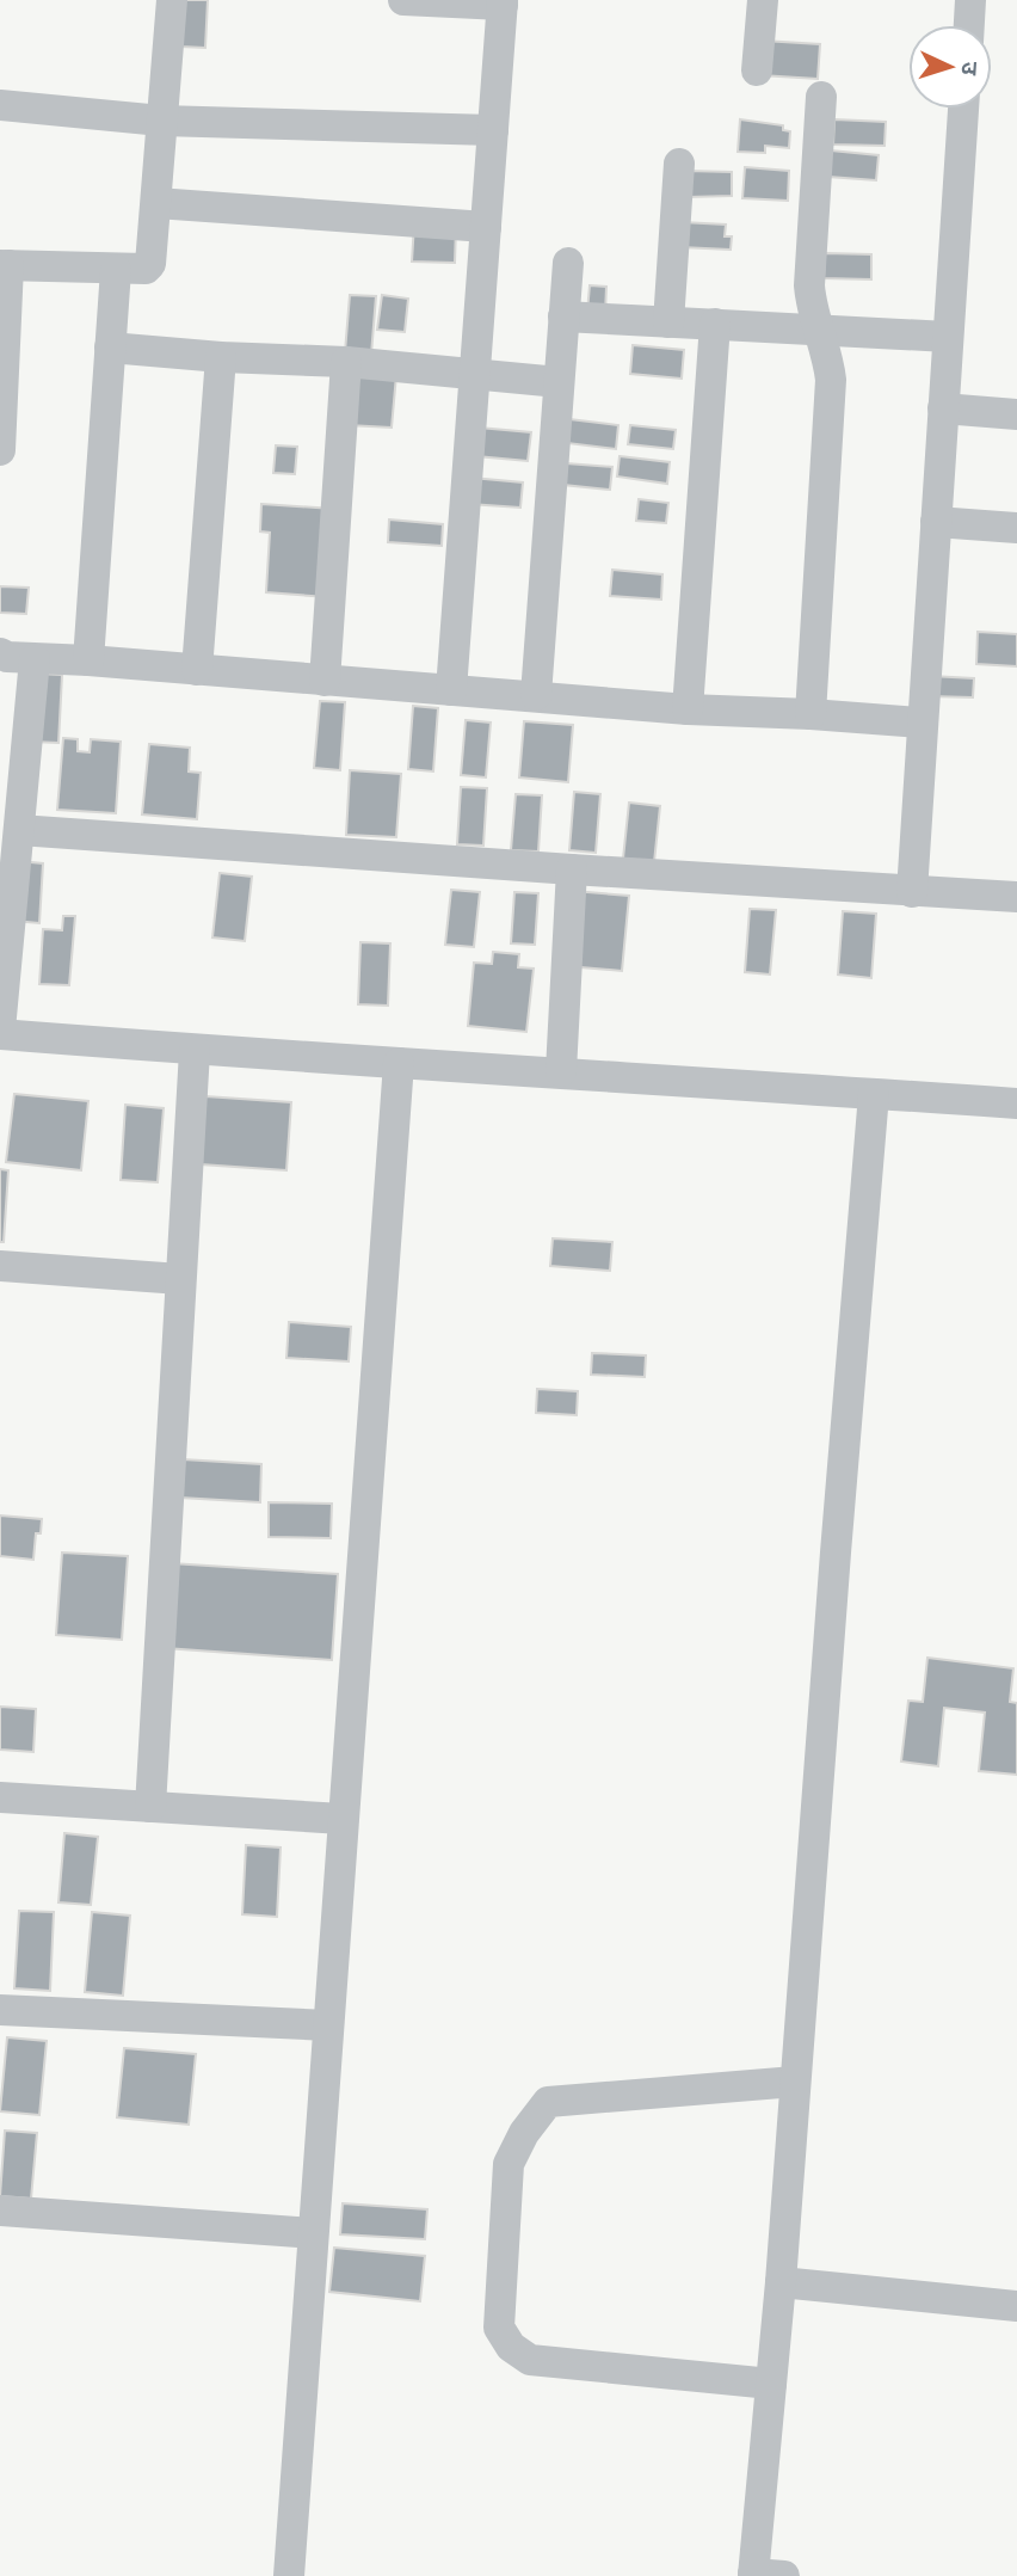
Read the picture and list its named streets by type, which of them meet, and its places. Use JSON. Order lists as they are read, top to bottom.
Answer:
{
  "north": "right"
}
